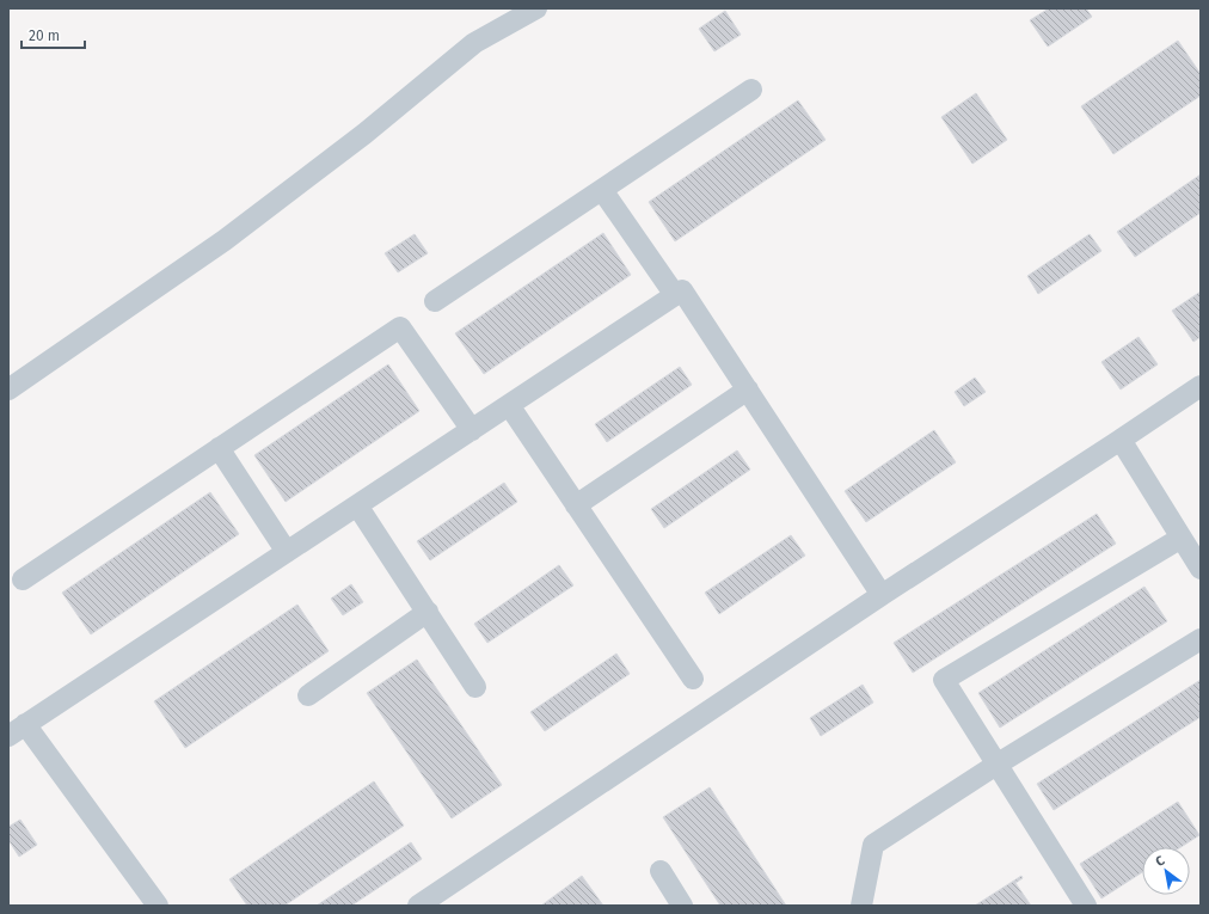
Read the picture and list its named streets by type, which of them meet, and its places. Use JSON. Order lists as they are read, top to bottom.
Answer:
{
  "scale_bar": "20 m",
  "north": "top left"
}
